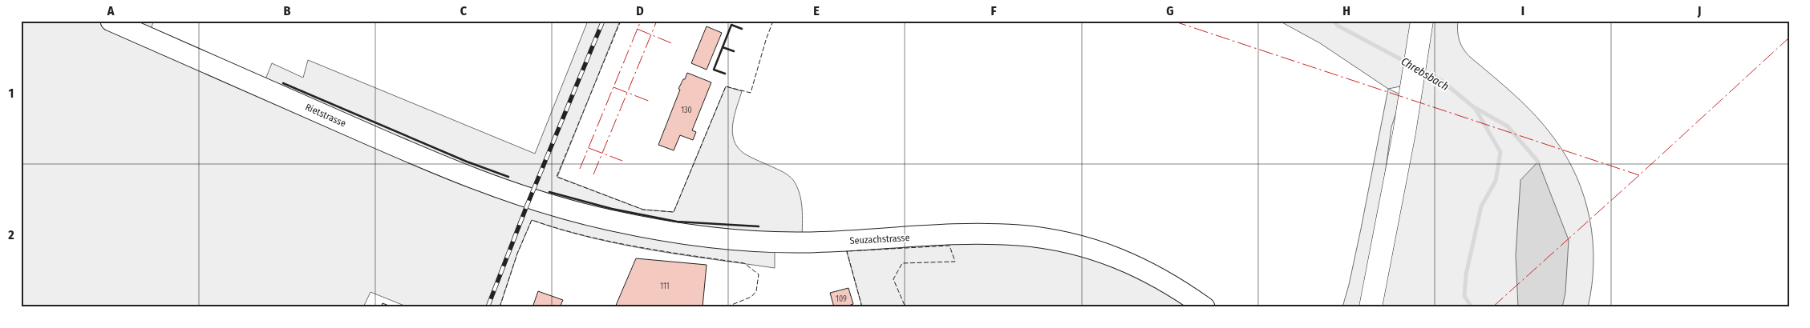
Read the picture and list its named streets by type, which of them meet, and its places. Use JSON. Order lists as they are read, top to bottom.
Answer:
{
  "streets": {
    "main road": ["Rietstrasse", "Seuzachstrasse"]
  },
  "crossings": [
    ["Rietstrasse", "Seuzachstrasse"]
  ],
  "water": ["Chrebsbach"],
  "house_numbers": ["130", "111", "109"],
  "grid": {
    "columns": [
      "A",
      "B",
      "C",
      "D",
      "E",
      "F",
      "G",
      "H",
      "I",
      "J"
    ],
    "rows": ["1", "2"]
  }
}
